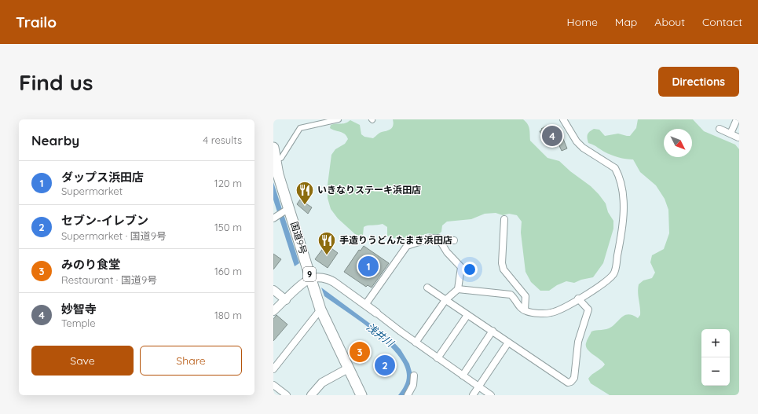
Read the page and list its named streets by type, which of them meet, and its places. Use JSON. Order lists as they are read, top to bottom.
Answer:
{
  "streets": {
    "highway": ["国道9号", "9"]
  },
  "water": ["浅井川"],
  "places": {
    "restaurant": ["いきなりステーキ浜田店", "手造りうどんたまき浜田店"]
  },
  "north": "bottom right",
  "page": {
    "header": "Trailo",
    "nav": [
      "Home",
      "Map",
      "About",
      "Contact"
    ],
    "buttons": [
      "Directions",
      ["Save", "Share"]
    ],
    "title": "Find us",
    "heading": ["Nearby", "4 results"],
    "pins": [
      "4",
      "1",
      "3",
      "2"
    ],
    "list": [
      {
        "mark": "1",
        "name": "ダップス浜田店",
        "note": "Supermarket",
        "value": "120 m"
      },
      {
        "mark": "2",
        "name": "セブン-イレブン",
        "note": "Supermarket · 国道9号",
        "value": "150 m"
      },
      {
        "mark": "3",
        "name": "みのり食堂",
        "note": "Restaurant · 国道9号",
        "value": "160 m"
      },
      {
        "mark": "4",
        "name": "妙智寺",
        "note": "Temple",
        "value": "180 m"
      }
    ],
    "map_buttons": ["+", "−"]
  }
}
